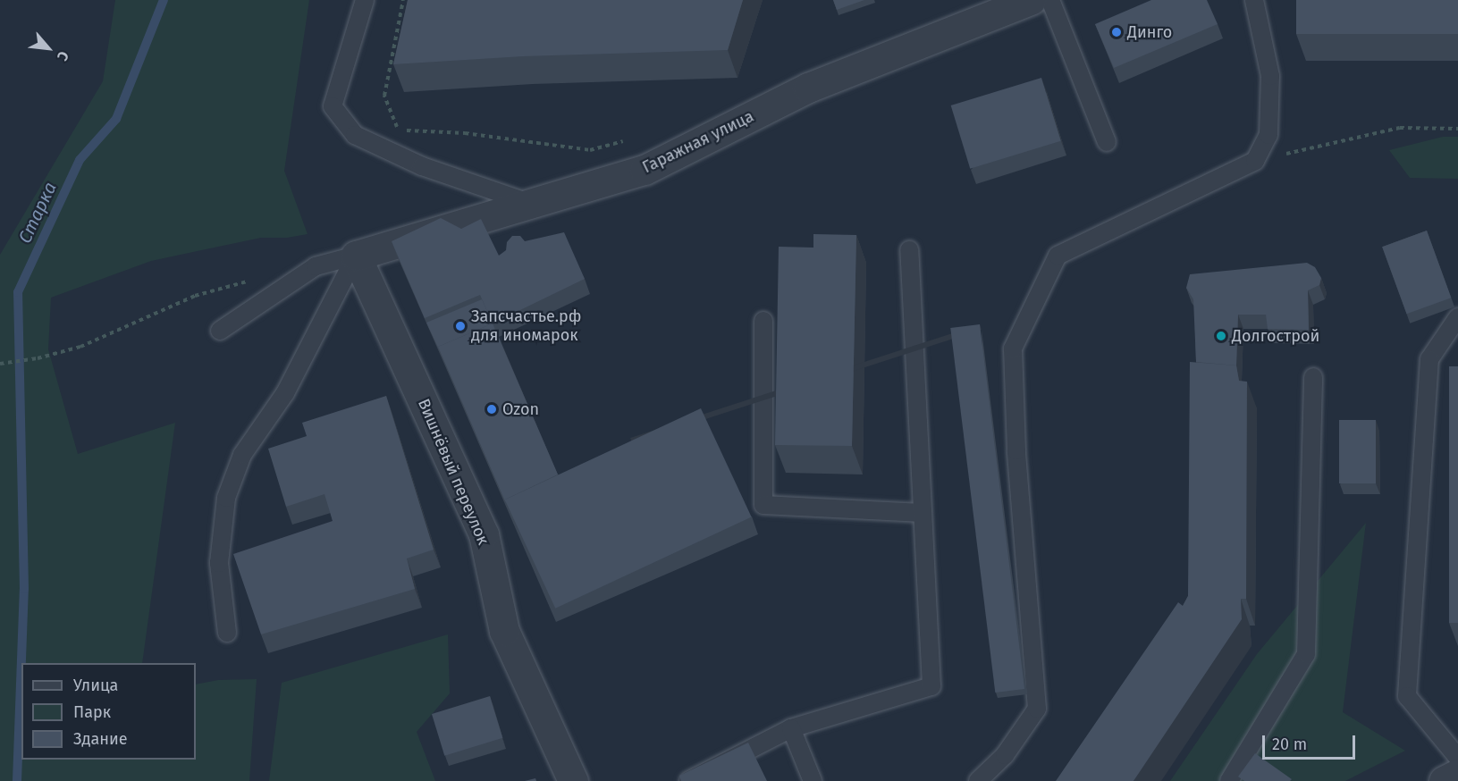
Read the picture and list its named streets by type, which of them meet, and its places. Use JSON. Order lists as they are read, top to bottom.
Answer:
{
  "streets": {
    "street": ["Гаражная улица", "Вишнёвый переулок"]
  },
  "crossings": [
    ["Гаражная улица", "Вишнёвый переулок"]
  ],
  "water": ["Старка"],
  "places": [
    "Динго",
    "Запсчастье.рф для иномарок",
    "Долгострой",
    "Ozon"
  ],
  "legend": ["Улица", "Парк", "Здание"],
  "scale_bar": "20 m",
  "north": "bottom right"
}
